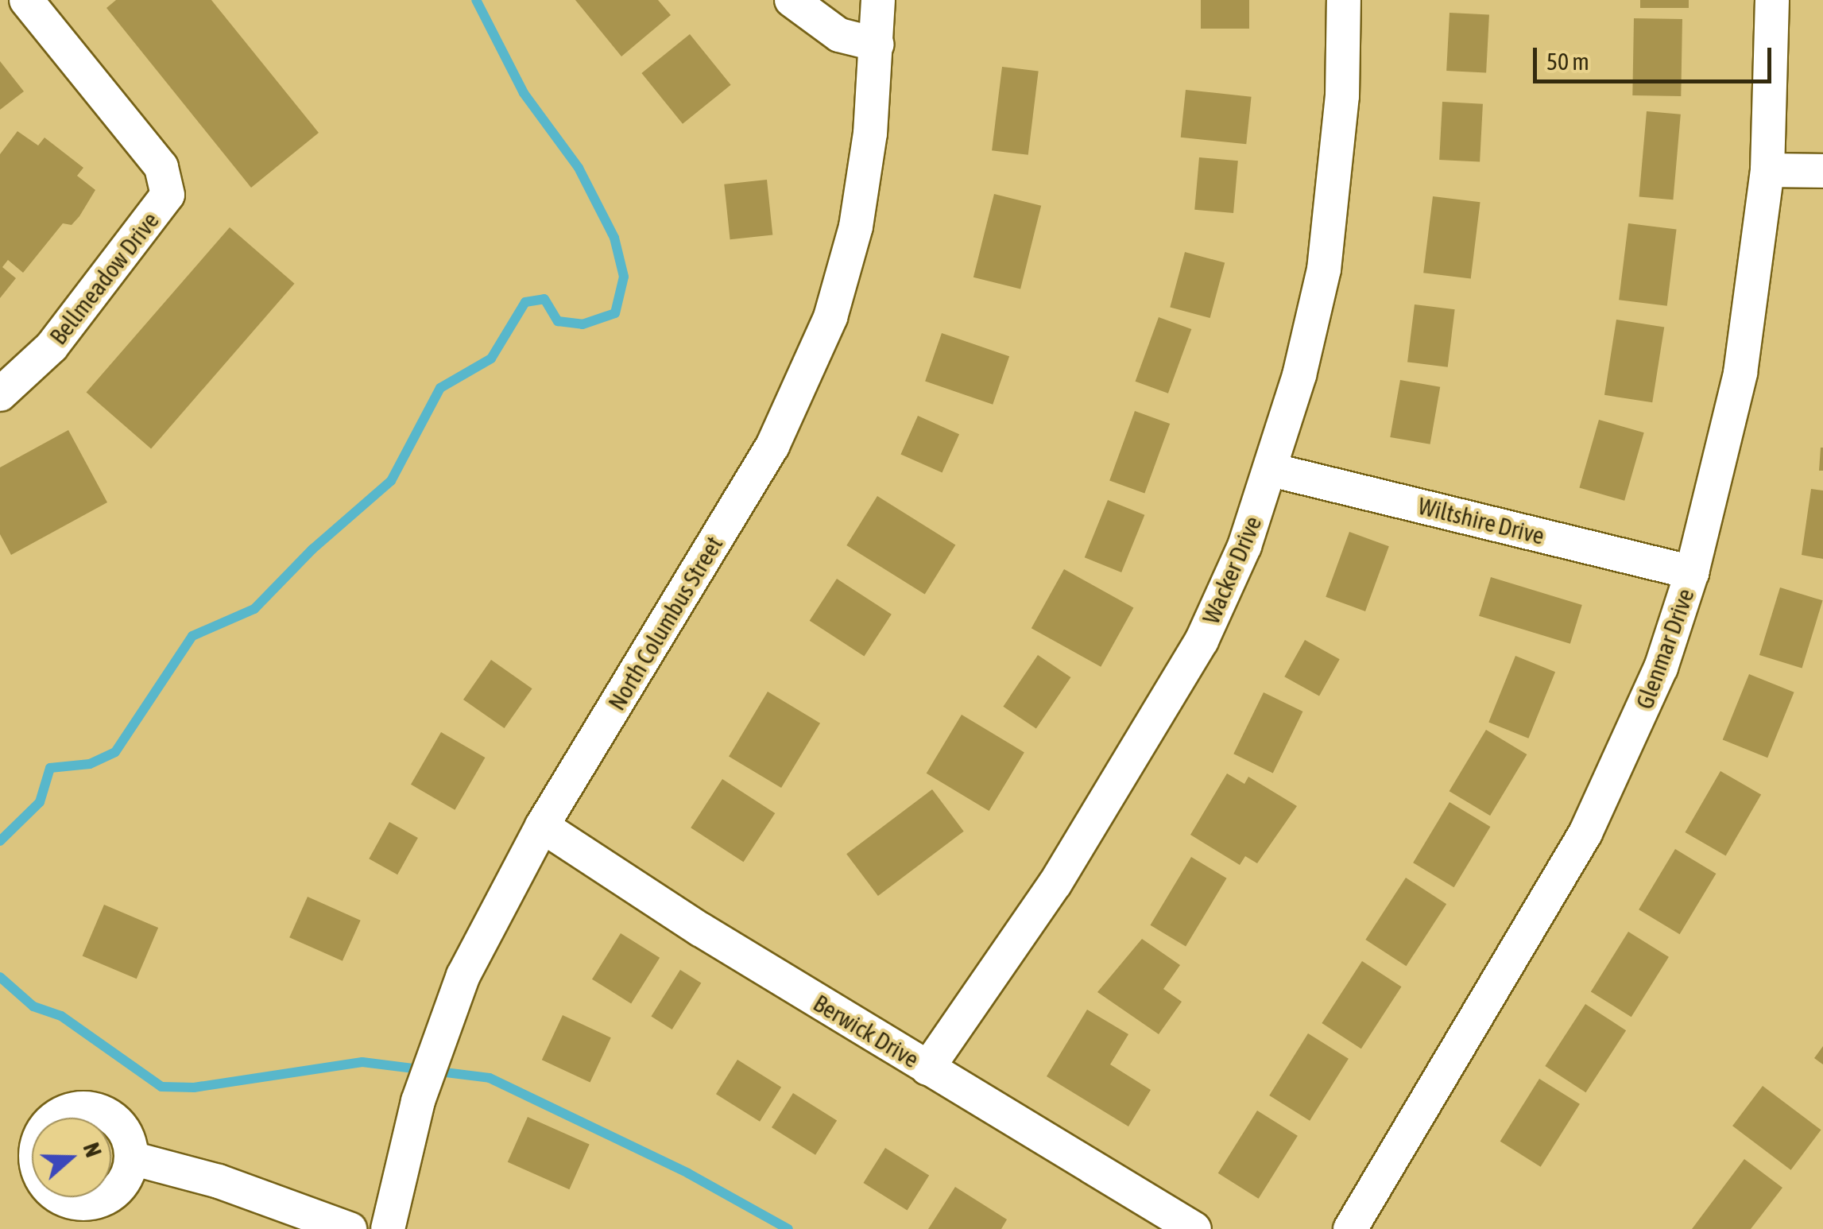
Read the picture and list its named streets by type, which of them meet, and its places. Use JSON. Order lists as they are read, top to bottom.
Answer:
{
  "streets": {
    "street": [
      "Bellmeadow Drive",
      "Wiltshire Drive",
      "Wacker Drive",
      "North Columbus Street",
      "Glenmar Drive",
      "Berwick Drive"
    ]
  },
  "crossings": [
    ["Wiltshire Drive", "Wacker Drive"],
    ["Wiltshire Drive", "Glenmar Drive"],
    ["Wacker Drive", "Berwick Drive"],
    ["North Columbus Street", "Berwick Drive"]
  ],
  "scale_bar": "50 m",
  "north": "right"
}
